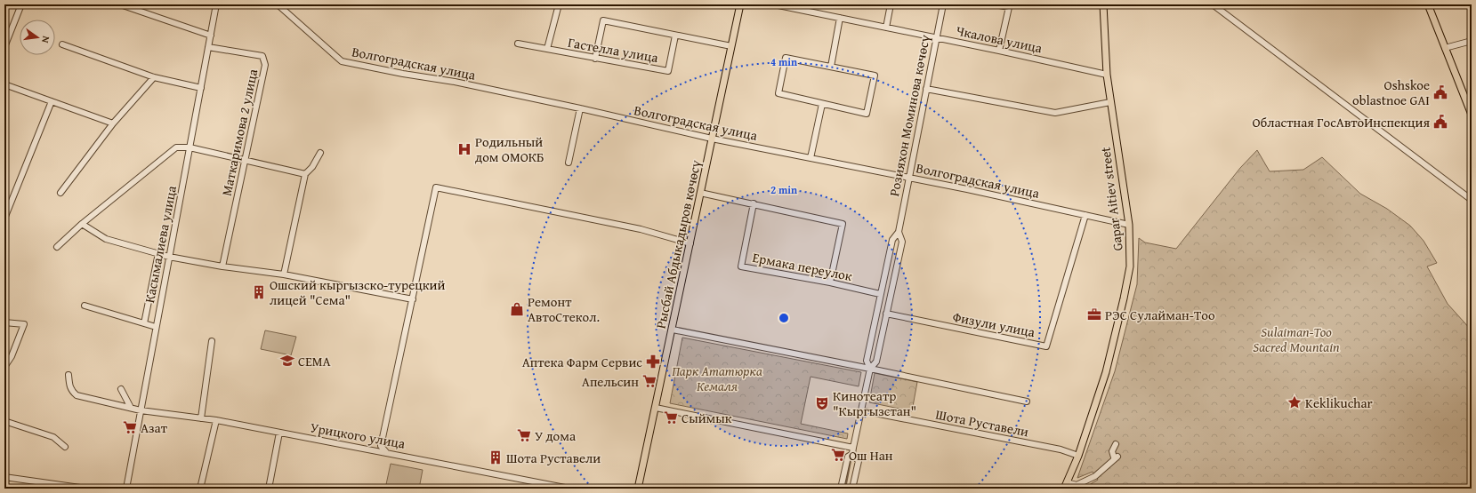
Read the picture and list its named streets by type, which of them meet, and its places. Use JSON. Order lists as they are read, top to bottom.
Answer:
{
  "streets": {
    "main road": ["Gapar Aitiev street", "Рысбай Абдыкадыров көчөсү"],
    "street": [
      "Чкалова улица",
      "Гастелла улица",
      "Волгоградская улица",
      "Розияхон Моминова көчөсү",
      "Маткаримова 2 улица",
      "Касымалиева улица",
      "Ермака переулок",
      "Физули улица",
      "Шота Руставели",
      "Урицкого улица"
    ]
  },
  "crossings": [
    ["Чкалова улица", "Розияхон Моминова көчөсү"],
    ["Чкалова улица", "Gapar Aitiev street"],
    ["Волгоградская улица", "Розияхон Моминова көчөсү"],
    ["Волгоградская улица", "Gapar Aitiev street"],
    ["Волгоградская улица", "Рысбай Абдыкадыров көчөсү"],
    ["Волгоградская улица", "Физули улица"],
    ["Розияхон Моминова көчөсү", "Ермака переулок"],
    ["Розияхон Моминова көчөсү", "Физули улица"],
    ["Розияхон Моминова көчөсү", "Шота Руставели"],
    ["Маткаримова 2 улица", "Касымалиева улица"],
    ["Gapar Aitiev street", "Шота Руставели"],
    ["Касымалиева улица", "Урицкого улица"]
  ],
  "parks": ["Sulaiman-Too Sacred Mountain", "Парк Ататюрка Кемаля"],
  "places": {
    "public building": ["Oshskoe oblastnoe GAI", "Областная ГосАвтоИнспекция"],
    "hospital": ["Родильный дом ОМОКБ"],
    "building": ["Ошский кыргызско-турецкий лицей \"Сема\"", "Шота Руставели"],
    "shop": ["Ремонт АвтоСтекол."],
    "office": ["РЭС Сулайман-Тоо"],
    "school or university": ["СЕМА"],
    "pharmacy": ["Аптека Фарм Сервис"],
    "supermarket": [
      "Апельсин",
      "Сыймык",
      "Азат",
      "У дома",
      "Ош Нан"
    ],
    "place": ["Keklikuchar"],
    "theatre": ["Кинотеатр \"Кыргызстан\""]
  },
  "north": "right",
  "rings": ["4 min", "2 min"]
}
